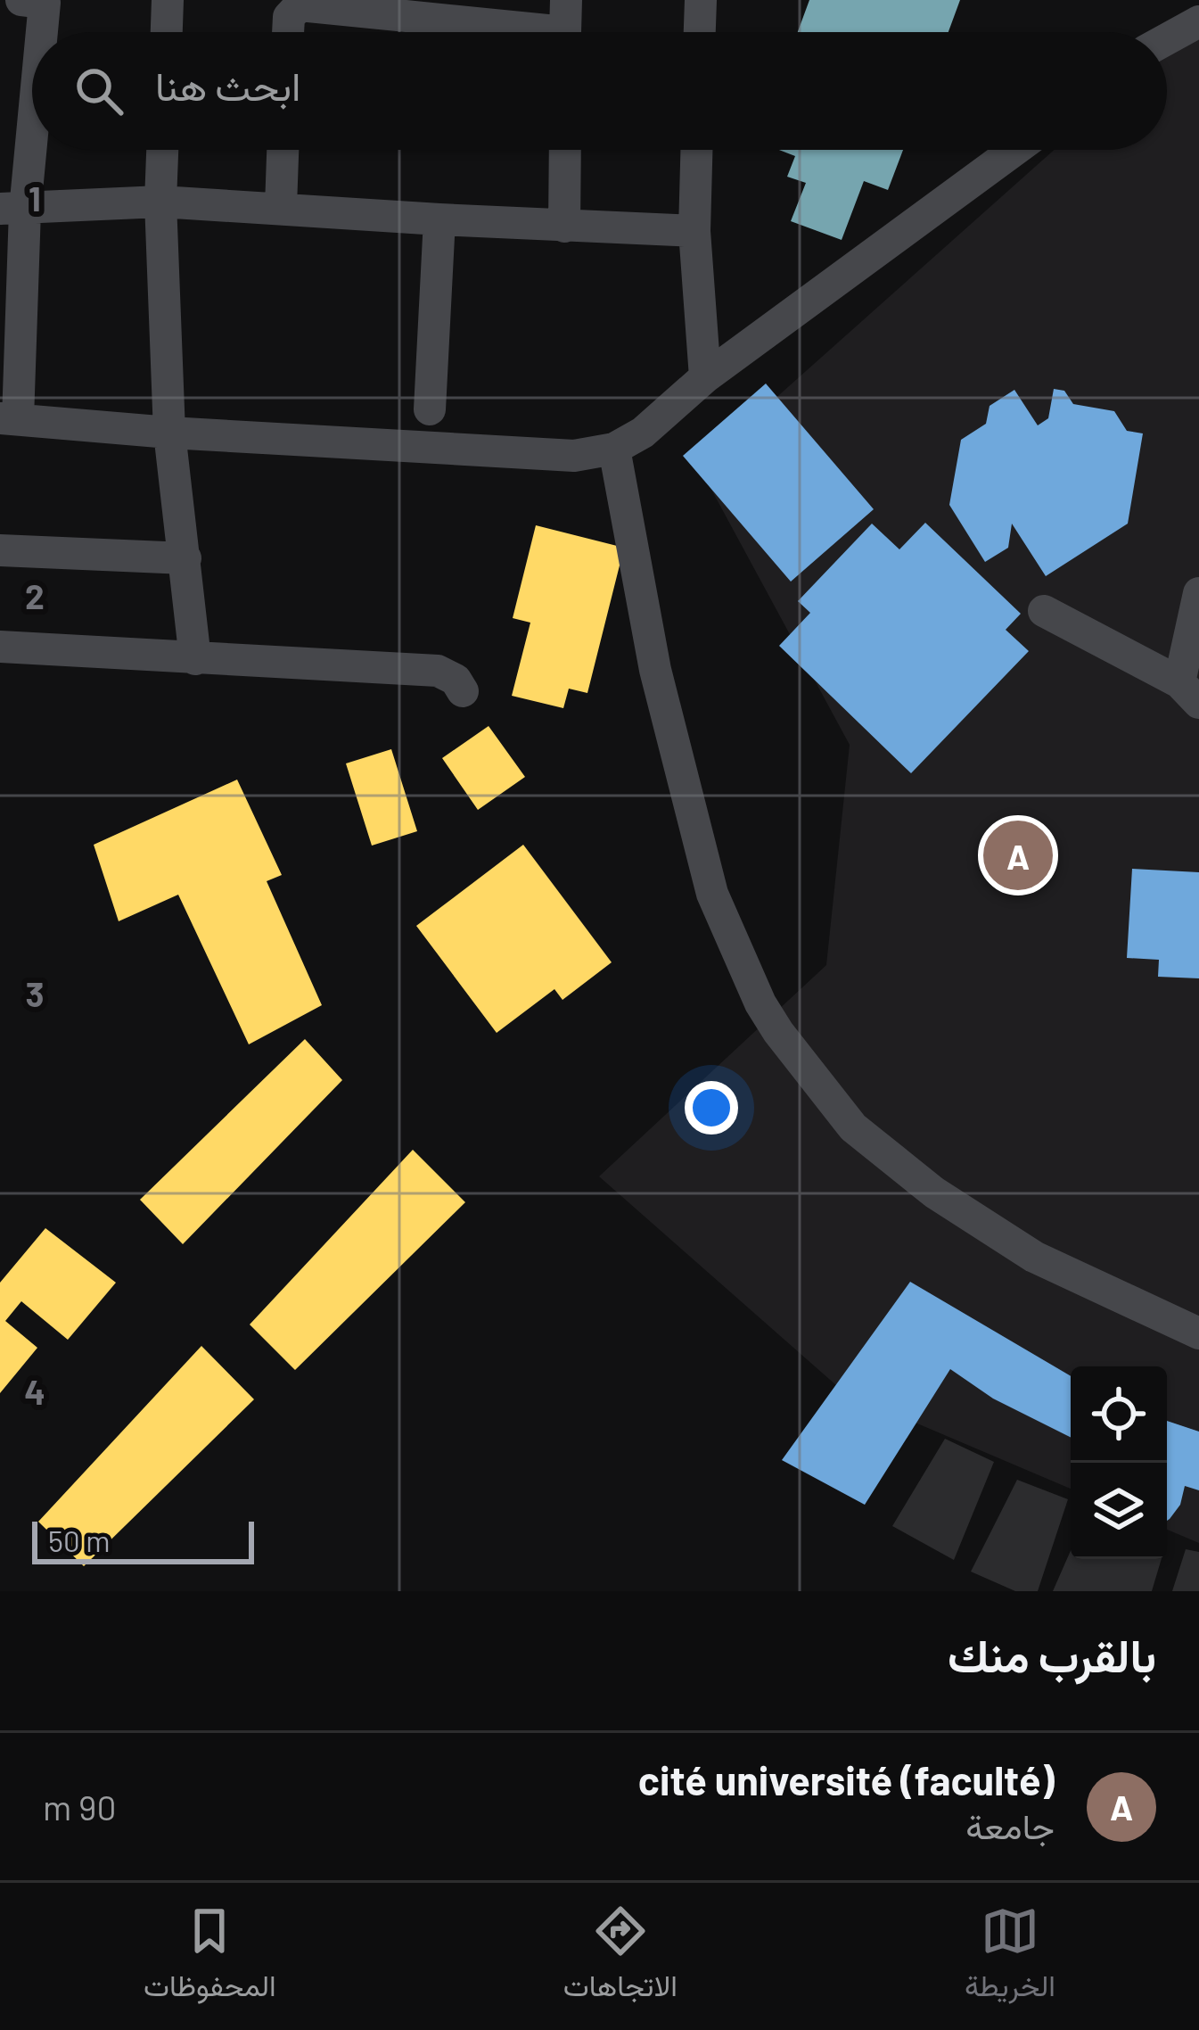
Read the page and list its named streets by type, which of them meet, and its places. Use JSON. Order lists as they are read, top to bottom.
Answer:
{
  "scale_bar": "50 m",
  "page": {
    "search": "ابحث هنا",
    "pins": "A",
    "scale": "50 m",
    "heading": "بالقرب منك",
    "list": [
      {
        "mark": "A",
        "name": "cité université (faculté)",
        "note": "جامعة",
        "value": "90 m"
      }
    ],
    "nav": ["الخريطة", "الاتجاهات", "المحفوظات"]
  },
  "grid": {
    "rows": [
      "1",
      "2",
      "3",
      "4"
    ]
  }
}
